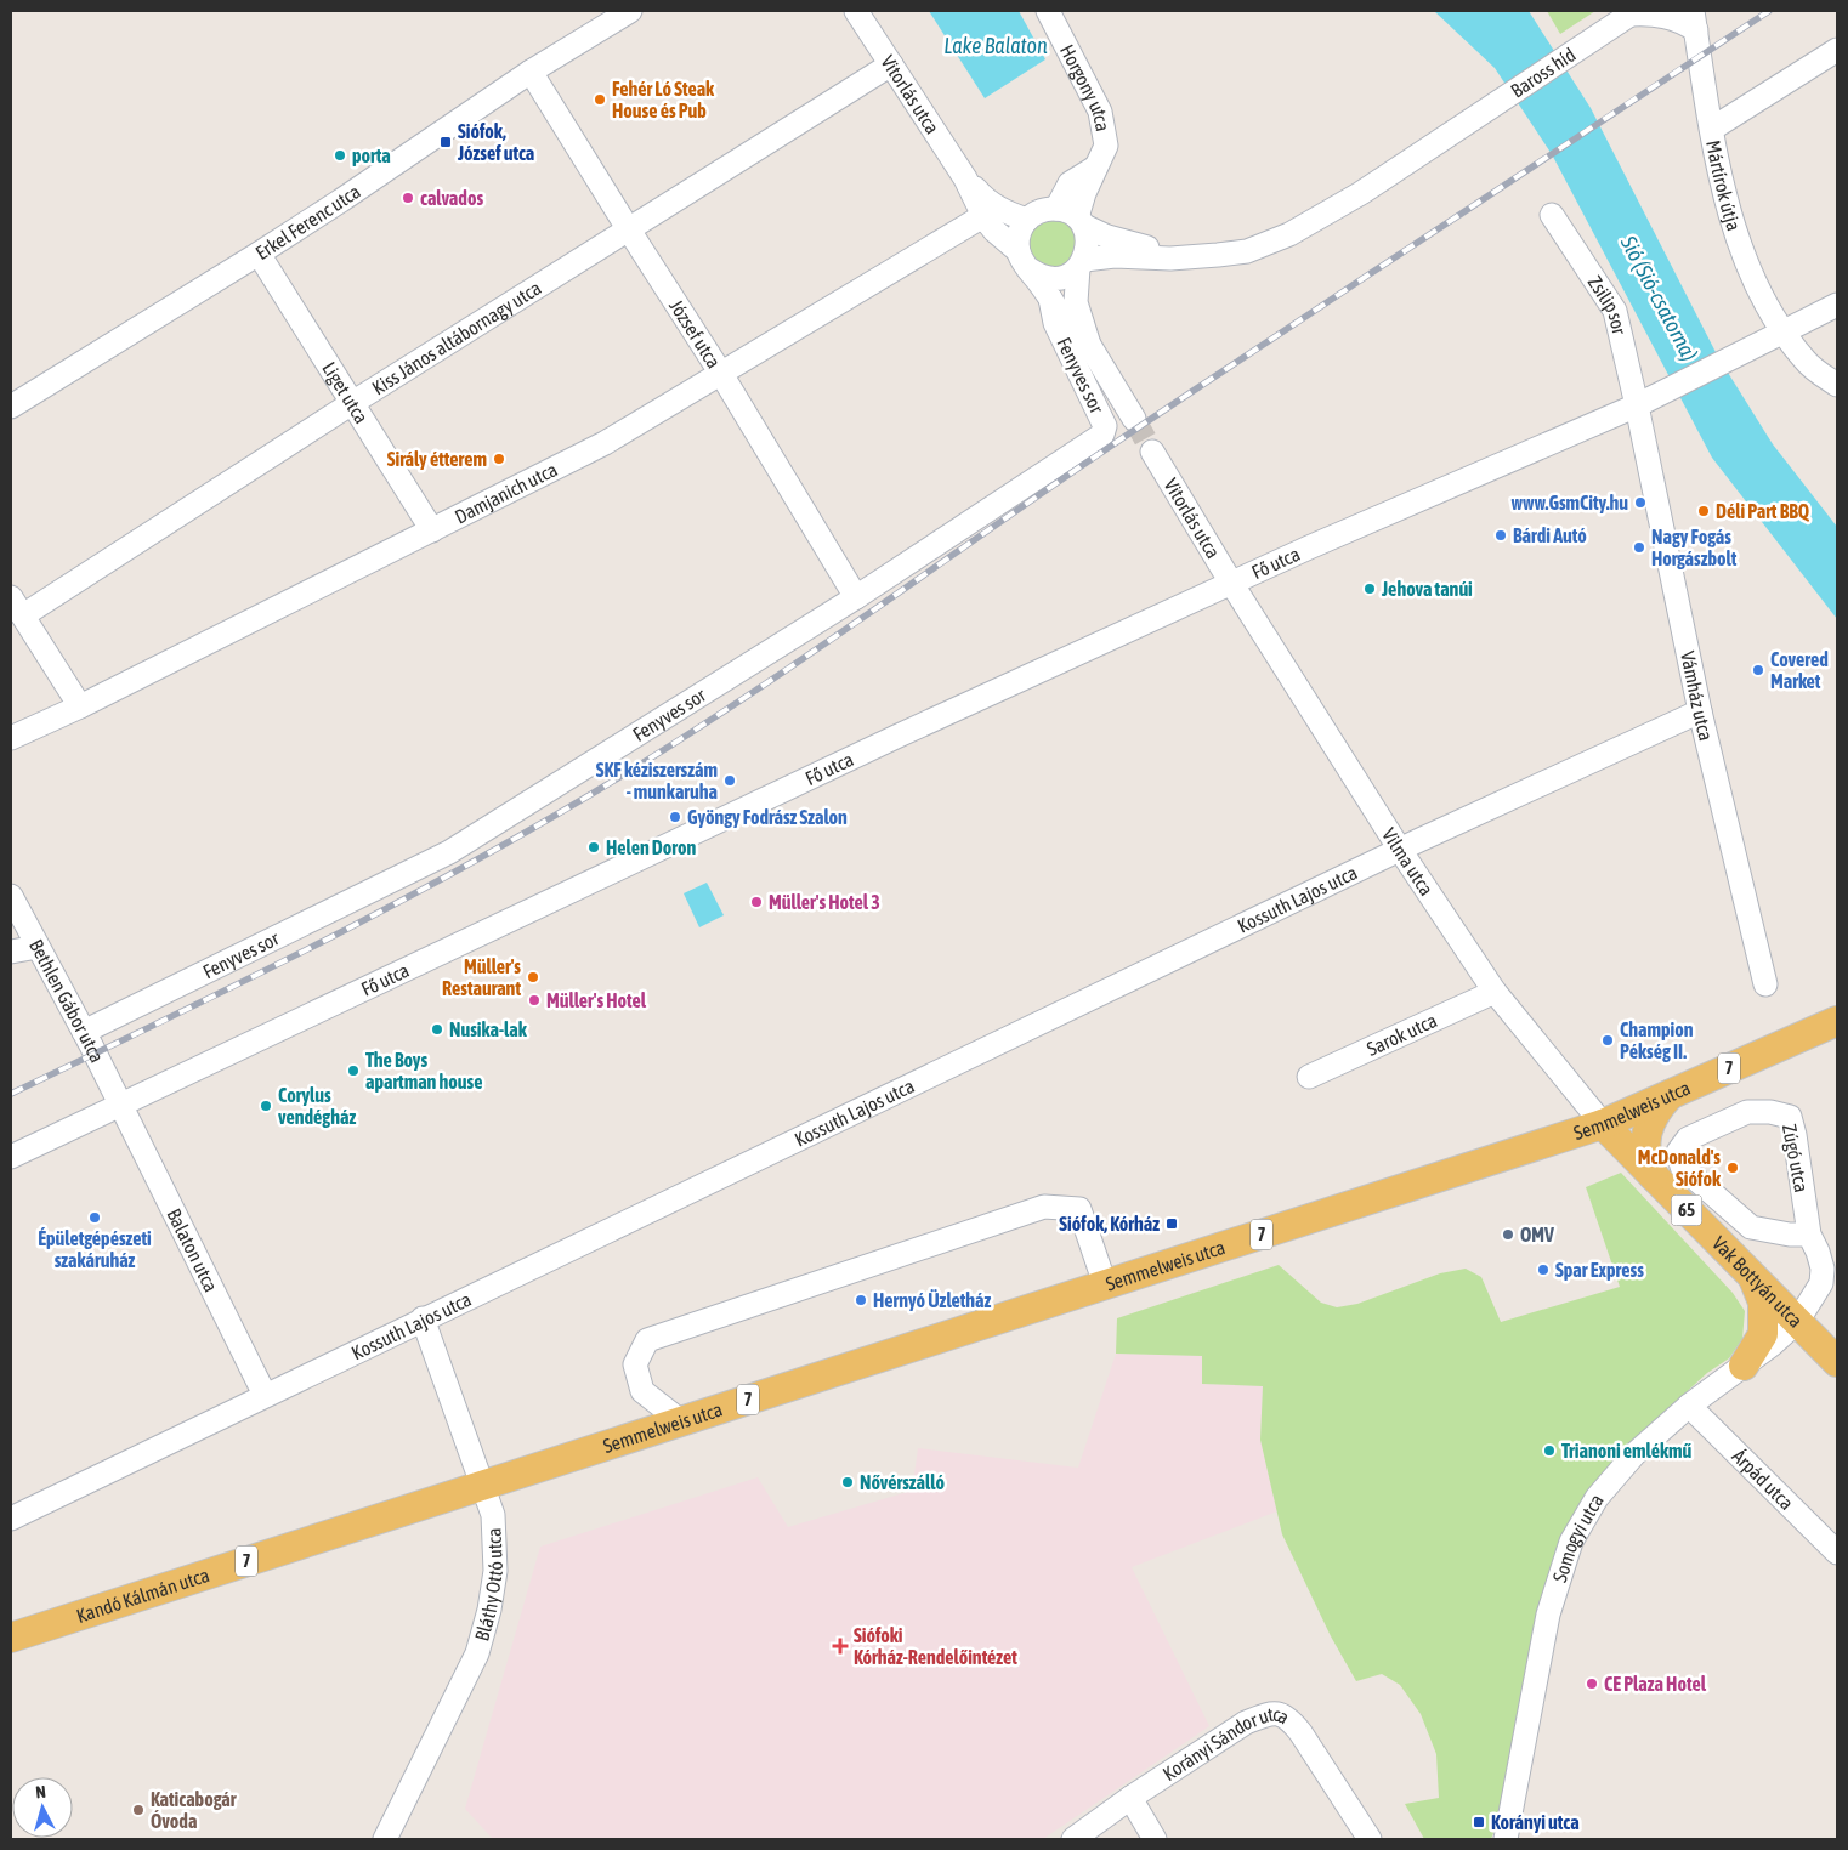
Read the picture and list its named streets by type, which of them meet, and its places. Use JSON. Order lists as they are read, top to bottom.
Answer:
{
  "streets": {
    "main road": [
      "7",
      "Semmelweis utca",
      "65",
      "Vak Bottyán utca",
      "Kandó Kálmán utca"
    ],
    "street": [
      "Baross híd",
      "Horgony utca",
      "Vitorlás utca",
      "Mártírok útja",
      "Erkel Ferenc utca",
      "Zsilip sor",
      "József utca",
      "Kiss János altábornagy utca",
      "Fenyves sor",
      "Liget utca",
      "Damjanich utca",
      "Fő utca",
      "Vámház utca",
      "Vilma utca",
      "Kossuth Lajos utca",
      "Bethlen Gábor utca",
      "Sarok utca",
      "Zúgó utca",
      "Balaton utca",
      "Árpád utca",
      "Somogyi utca",
      "Bláthy Ottó utca",
      "Korányi Sándor utca"
    ]
  },
  "crossings": [
    ["Baross híd", "Mártírok útja"],
    ["Horgony utca", "Vitorlás utca"],
    ["Vitorlás utca", "Kiss János altábornagy utca"],
    ["Vitorlás utca", "Fenyves sor"],
    ["Vitorlás utca", "Damjanich utca"],
    ["Vitorlás utca", "Fő utca"],
    ["Vitorlás utca", "Vilma utca"],
    ["Mártírok útja", "Fő utca"],
    ["Erkel Ferenc utca", "József utca"],
    ["Erkel Ferenc utca", "Liget utca"],
    ["Zsilip sor", "Fő utca"],
    ["Zsilip sor", "Vámház utca"],
    ["József utca", "Kiss János altábornagy utca"],
    ["József utca", "Fenyves sor"],
    ["József utca", "Damjanich utca"],
    ["Kiss János altábornagy utca", "Liget utca"],
    ["Fenyves sor", "Bethlen Gábor utca"],
    ["Liget utca", "Damjanich utca"],
    ["Fő utca", "Vámház utca"],
    ["Fő utca", "Vilma utca"],
    ["Fő utca", "Bethlen Gábor utca"],
    ["Fő utca", "Balaton utca"],
    ["Vámház utca", "Kossuth Lajos utca"],
    ["Vilma utca", "Kossuth Lajos utca"],
    ["Vilma utca", "Sarok utca"],
    ["Vilma utca", "Semmelweis utca"],
    ["Vilma utca", "Vak Bottyán utca"],
    ["Kossuth Lajos utca", "Balaton utca"],
    ["Kossuth Lajos utca", "Bláthy Ottó utca"],
    ["Bethlen Gábor utca", "Balaton utca"],
    ["Semmelweis utca", "Vak Bottyán utca"],
    ["Semmelweis utca", "Bláthy Ottó utca"],
    ["Semmelweis utca", "Kandó Kálmán utca"],
    ["Zúgó utca", "Vak Bottyán utca"],
    ["Zúgó utca", "Somogyi utca"],
    ["Vak Bottyán utca", "Somogyi utca"],
    ["Árpád utca", "Somogyi utca"],
    ["Bláthy Ottó utca", "Kandó Kálmán utca"]
  ],
  "water": ["Lake Balaton", "Sió (Sió-csatorna)"],
  "places": {
    "other": [
      "Fehér Ló Steak House és Pub",
      "porta",
      "calvados",
      "Sirály étterem",
      "www.GsmCity.hu",
      "Déli Part BBQ",
      "Bárdi Autó",
      "Nagy Fogás Horgászbolt",
      "Jehova tanúi",
      "Covered Market",
      "SKF kéziszerszám - munkaruha",
      "Gyöngy Fodrász Szalon",
      "Helen Doron",
      "Müller's Hotel 3",
      "Müller's Restaurant",
      "Müller's Hotel",
      "Nusika-lak",
      "Champion Pékség II.",
      "The Boys apartman house",
      "Corylus vendégház",
      "McDonald's Siófok",
      "Épületgépészeti szakáruház",
      "OMV",
      "Spar Express",
      "Hernyó Üzletház",
      "Trianoni emlékmű",
      "Nővérszálló",
      "CE Plaza Hotel",
      "Katicabogár Óvoda"
    ],
    "transit": ["Siófok, József utca", "Siófok, Kórház", "Korányi utca"],
    "health": ["Siófoki Kórház-Rendelőintézet"]
  },
  "north": "top"
}
